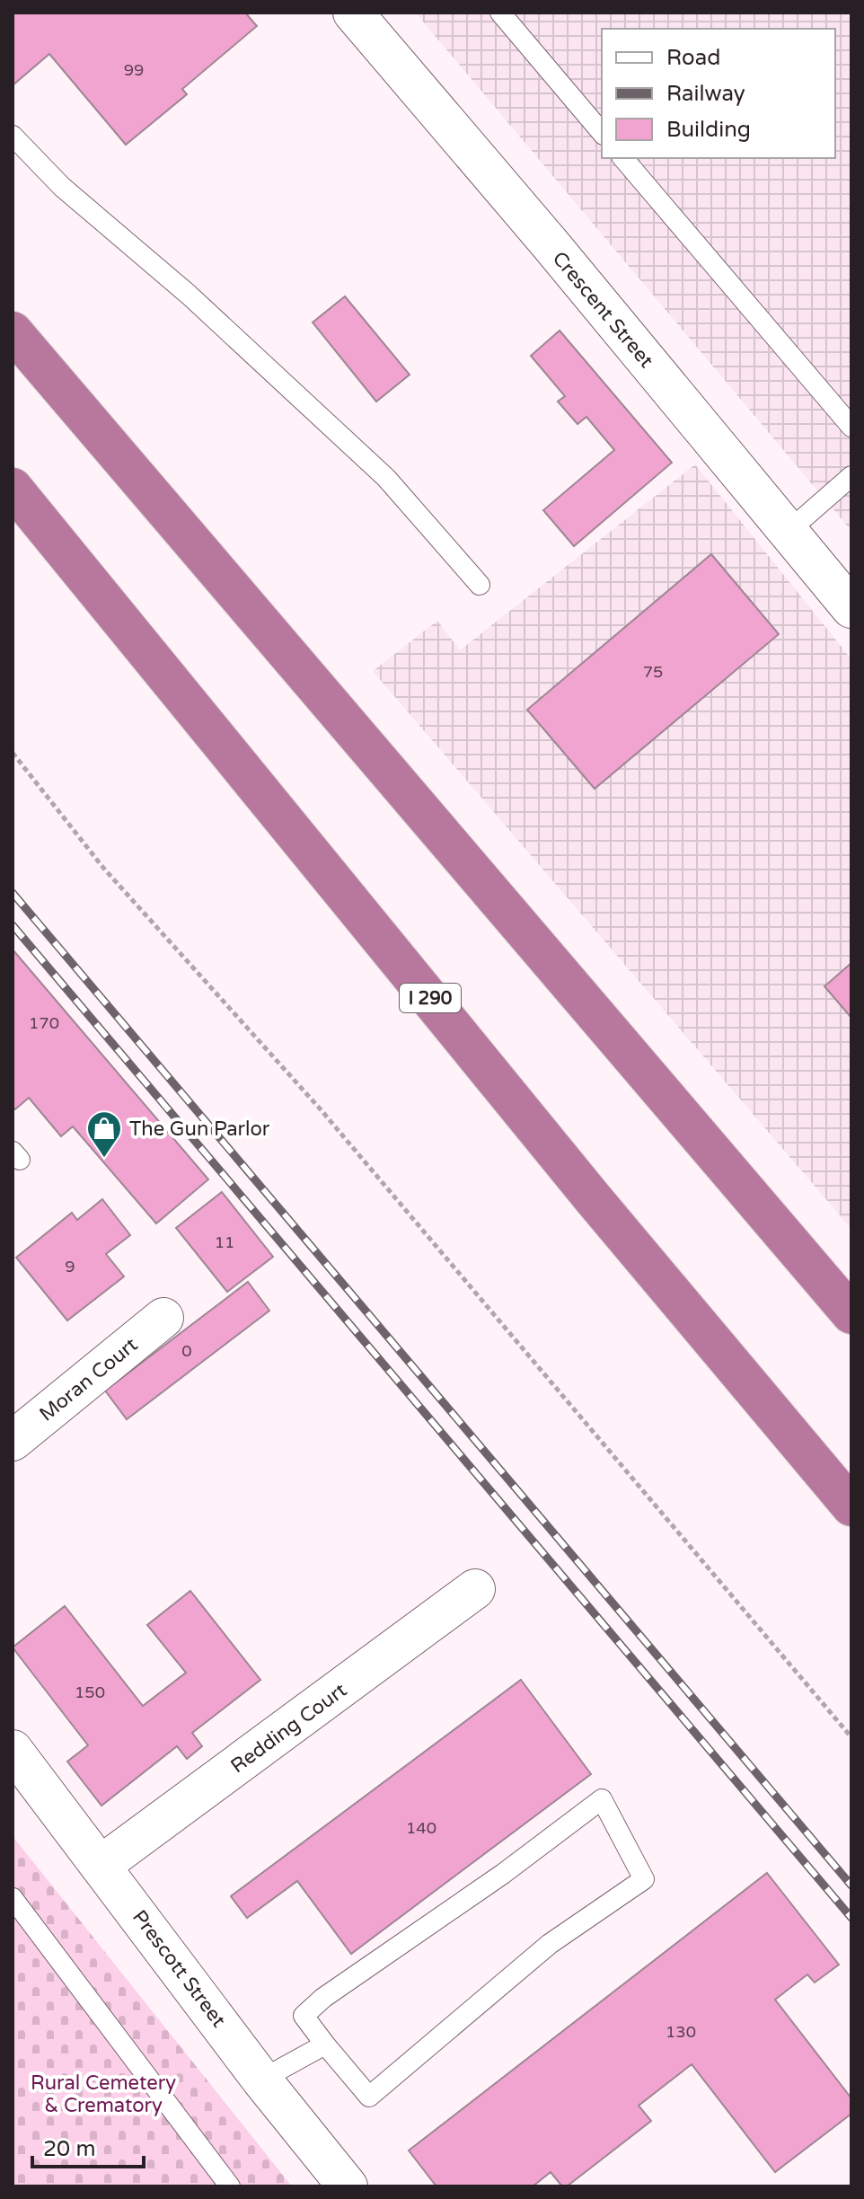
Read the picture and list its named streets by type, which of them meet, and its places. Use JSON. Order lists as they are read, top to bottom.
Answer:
{
  "streets": {
    "highway": ["I 290"],
    "street": [
      "Crescent Street",
      "Moran Court",
      "Redding Court",
      "Prescott Street"
    ]
  },
  "crossings": [
    ["Redding Court", "Prescott Street"]
  ],
  "parks": ["Rural Cemetery & Crematory"],
  "places": {
    "shop": ["The Gun Parlor"]
  },
  "house_numbers": [
    "99",
    "75",
    "170",
    "11",
    "9",
    "0",
    "150",
    "140",
    "130"
  ],
  "legend": ["Road", "Railway", "Building"],
  "scale_bar": "20 m"
}
